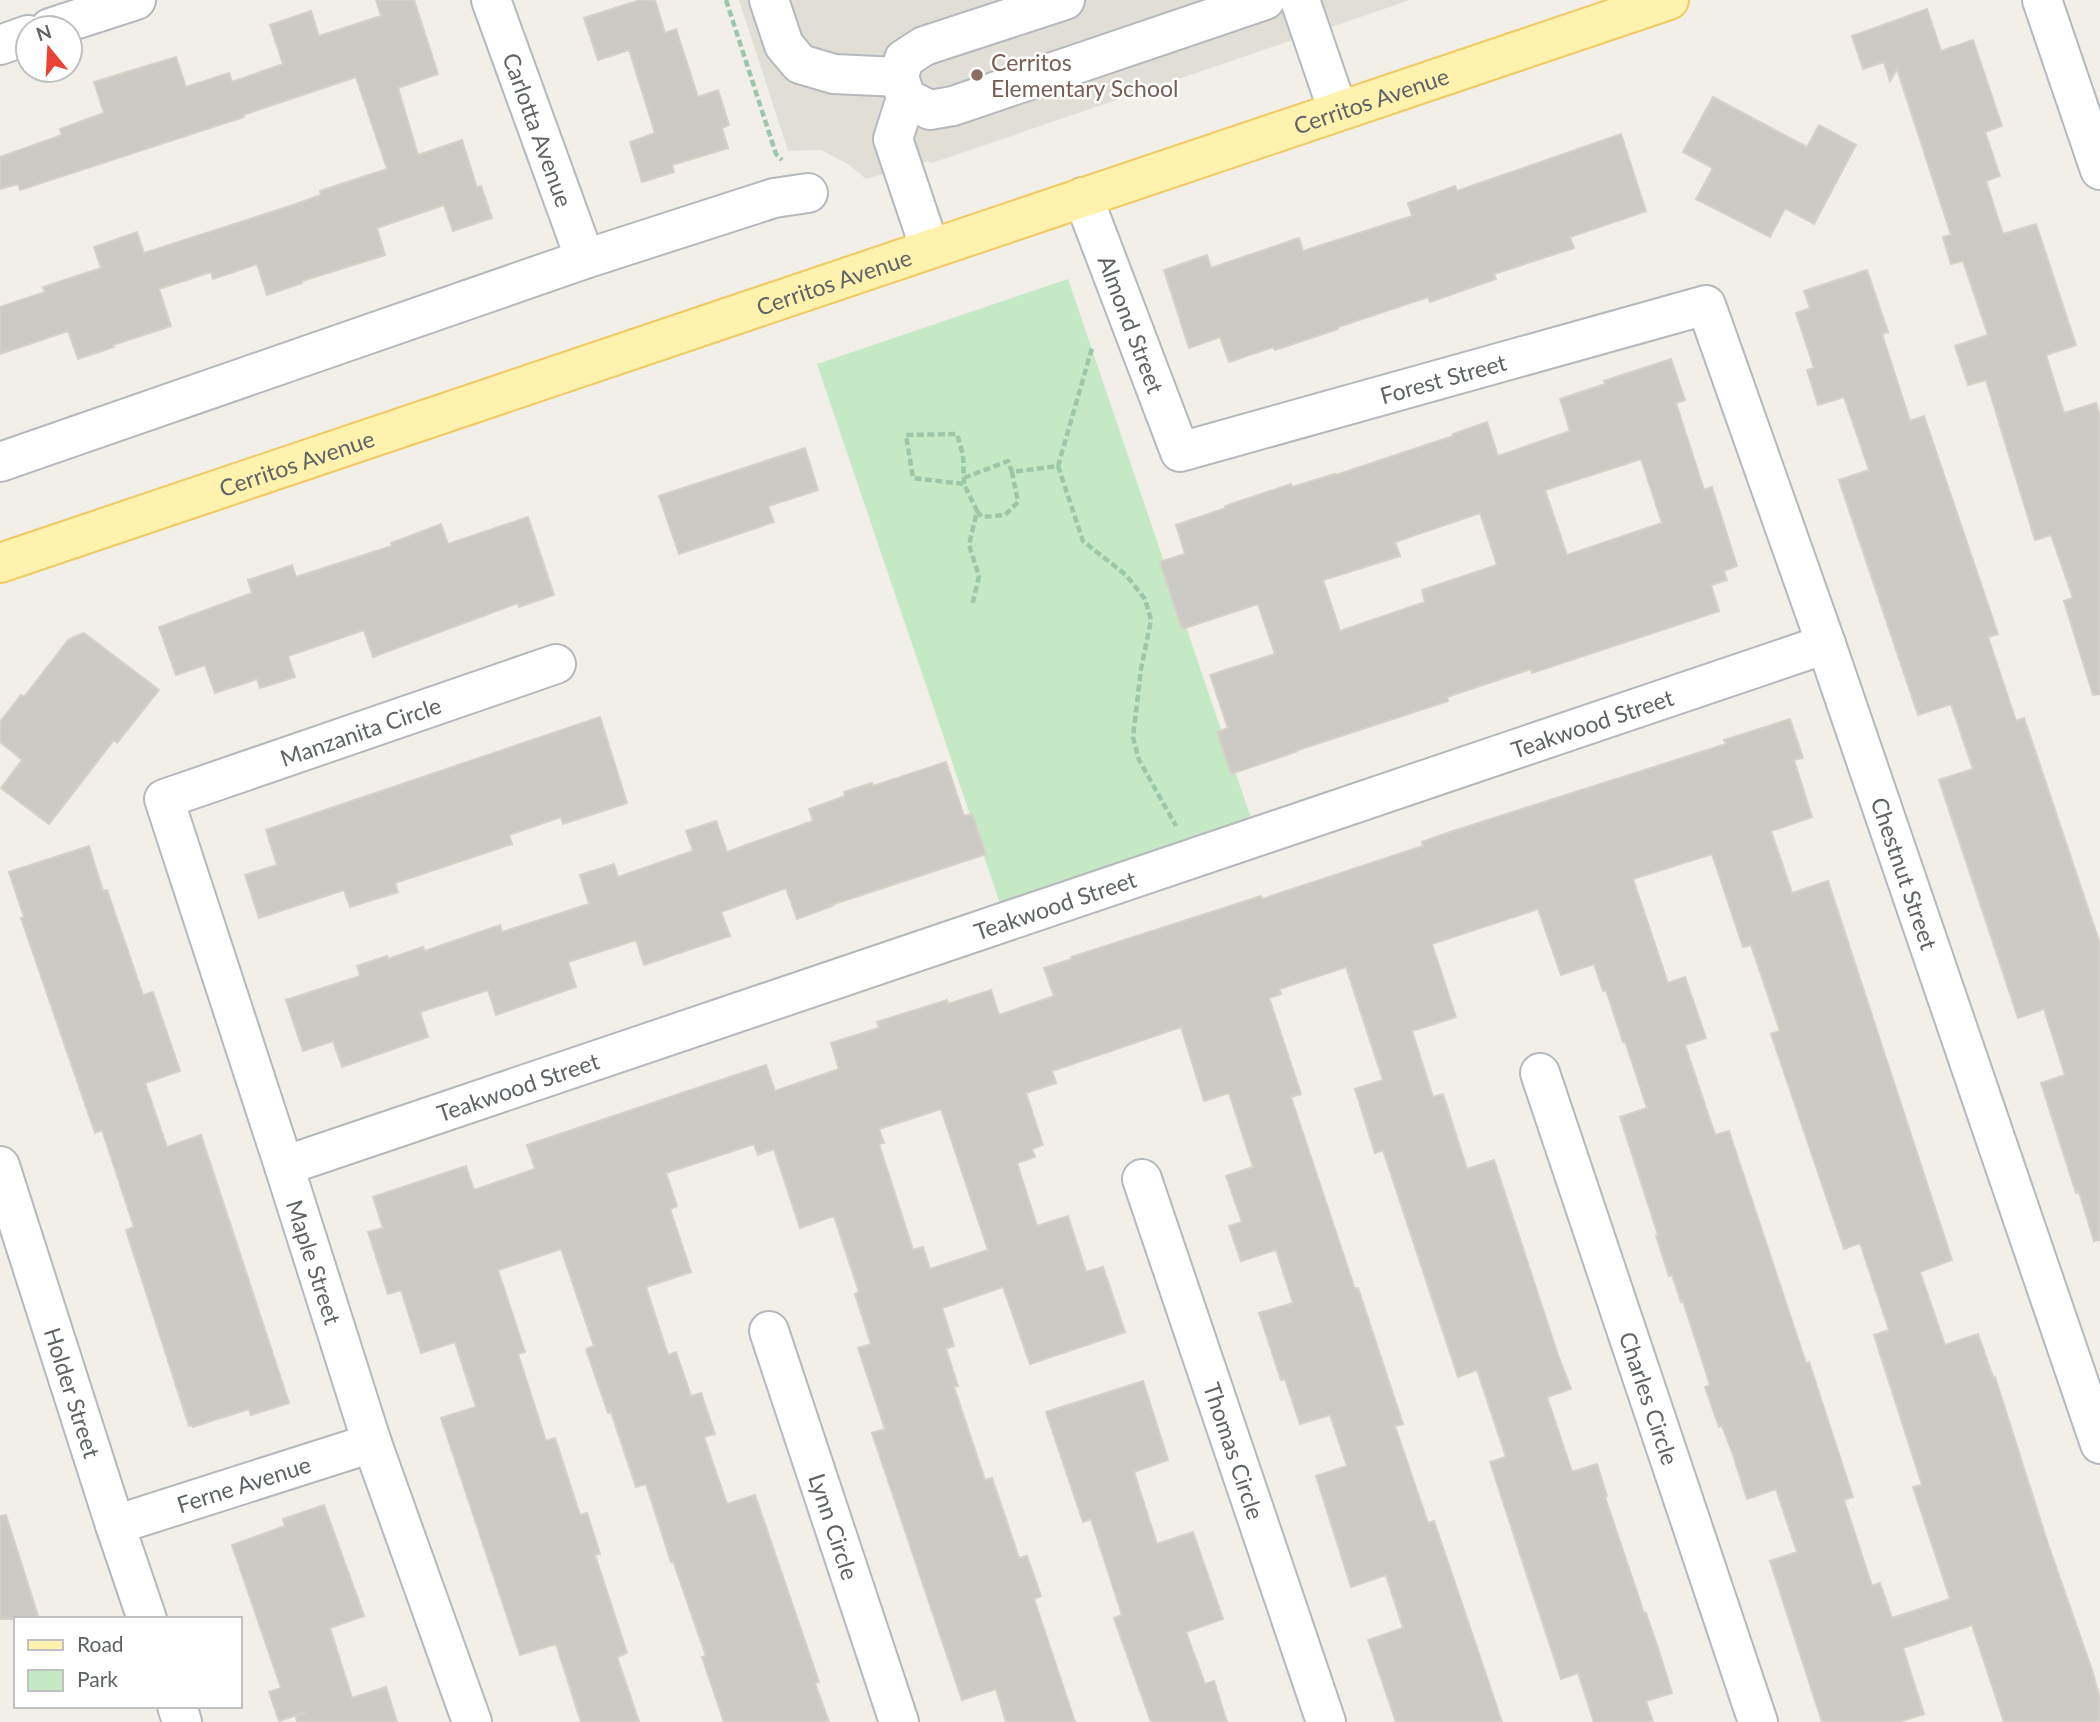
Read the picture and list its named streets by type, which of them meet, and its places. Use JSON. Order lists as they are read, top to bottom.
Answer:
{
  "streets": {
    "main road": ["Cerritos Avenue"],
    "street": [
      "Carlotta Avenue",
      "Almond Street",
      "Forest Street",
      "Teakwood Street",
      "Manzanita Circle",
      "Chestnut Street",
      "Maple Street",
      "Holder Street",
      "Charles Circle",
      "Thomas Circle",
      "Ferne Avenue",
      "Lynn Circle"
    ]
  },
  "crossings": [
    ["Cerritos Avenue", "Almond Street"],
    ["Almond Street", "Forest Street"],
    ["Forest Street", "Chestnut Street"],
    ["Teakwood Street", "Chestnut Street"],
    ["Teakwood Street", "Maple Street"],
    ["Manzanita Circle", "Maple Street"],
    ["Maple Street", "Ferne Avenue"],
    ["Holder Street", "Ferne Avenue"]
  ],
  "places": ["Cerritos Elementary School"],
  "legend": ["Road", "Park"],
  "north": "top"
}
